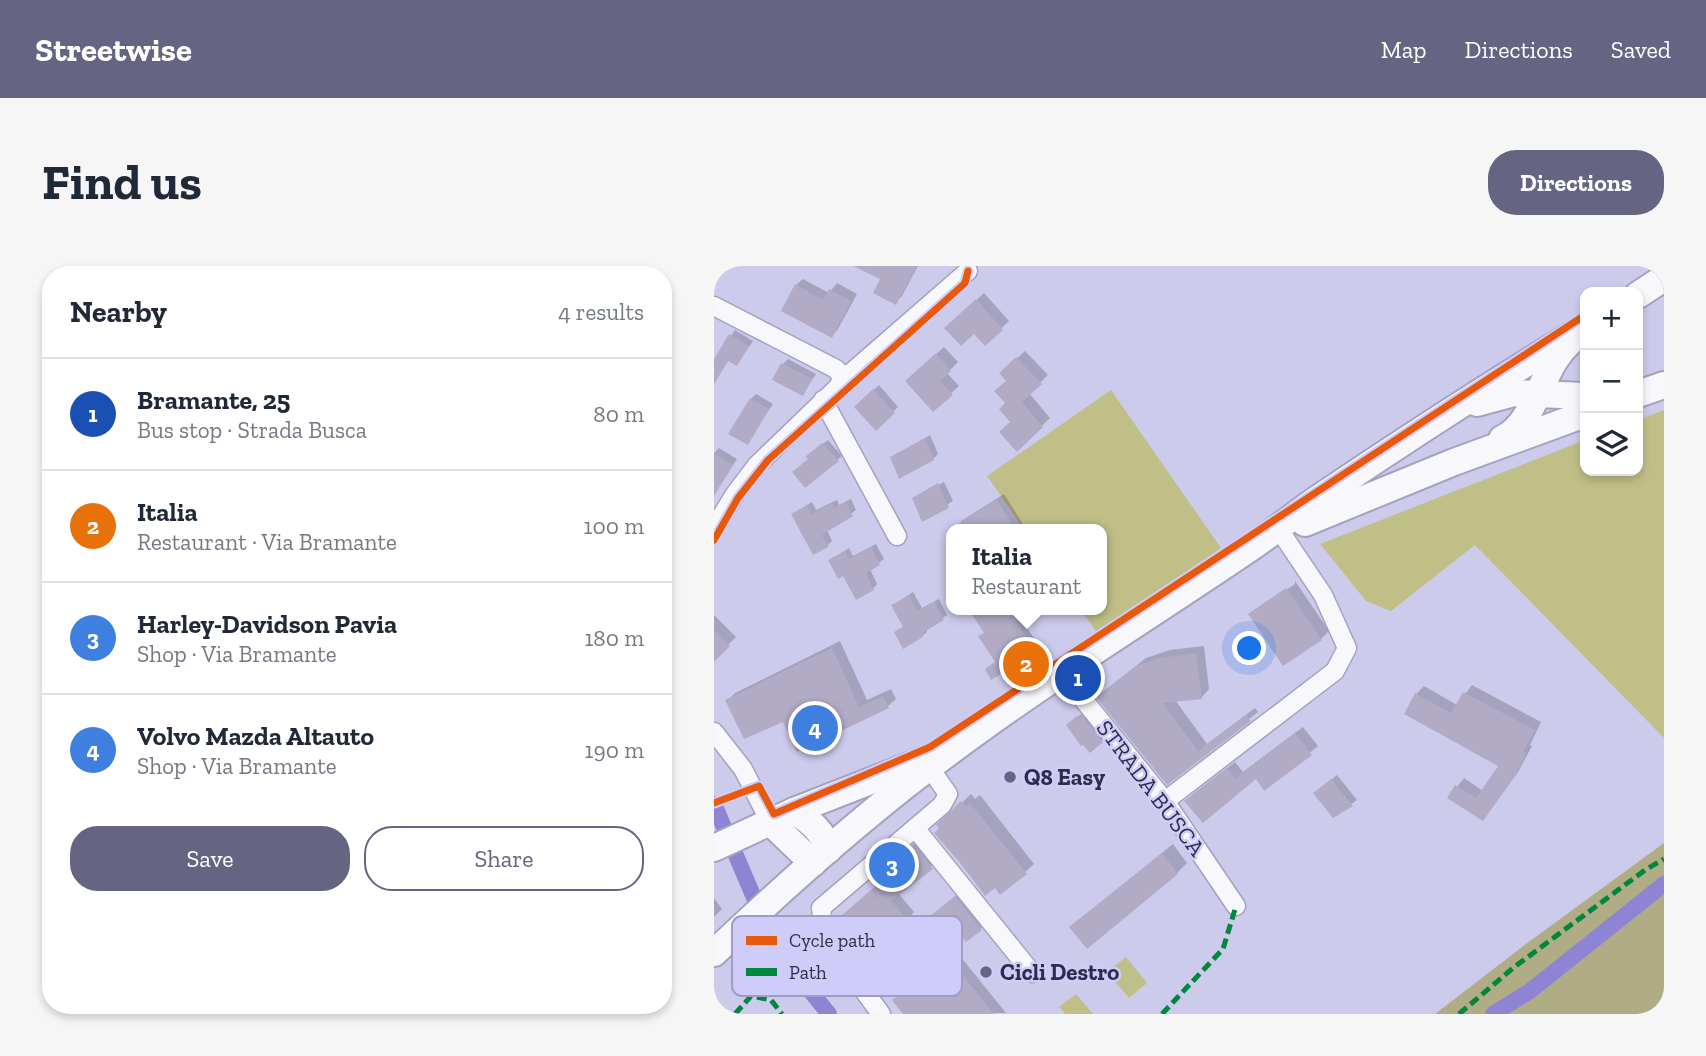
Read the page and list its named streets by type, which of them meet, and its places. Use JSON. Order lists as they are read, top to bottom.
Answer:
{
  "streets": {
    "street": ["STRADA BUSCA"]
  },
  "places": ["Q8 Easy", "Cicli Destro"],
  "legend": ["Cycle path", "Path"],
  "page": {
    "header": "Streetwise",
    "nav": ["Map", "Directions", "Saved"],
    "buttons": [
      "Directions",
      ["Save", "Share"]
    ],
    "title": "Find us",
    "heading": ["Nearby", "4 results"],
    "map_buttons": ["+", "−"],
    "list": [
      {
        "mark": "1",
        "name": "Bramante, 25",
        "note": "Bus stop · Strada Busca",
        "value": "80 m"
      },
      {
        "mark": "2",
        "name": "Italia",
        "note": "Restaurant · Via Bramante",
        "value": "100 m"
      },
      {
        "mark": "3",
        "name": "Harley-Davidson Pavia",
        "note": "Shop · Via Bramante",
        "value": "180 m"
      },
      {
        "mark": "4",
        "name": "Volvo Mazda Altauto",
        "note": "Shop · Via Bramante",
        "value": "190 m"
      }
    ],
    "popup": ["Italia", "Restaurant"],
    "pins": [
      "2",
      "1",
      "4",
      "3"
    ]
  }
}
